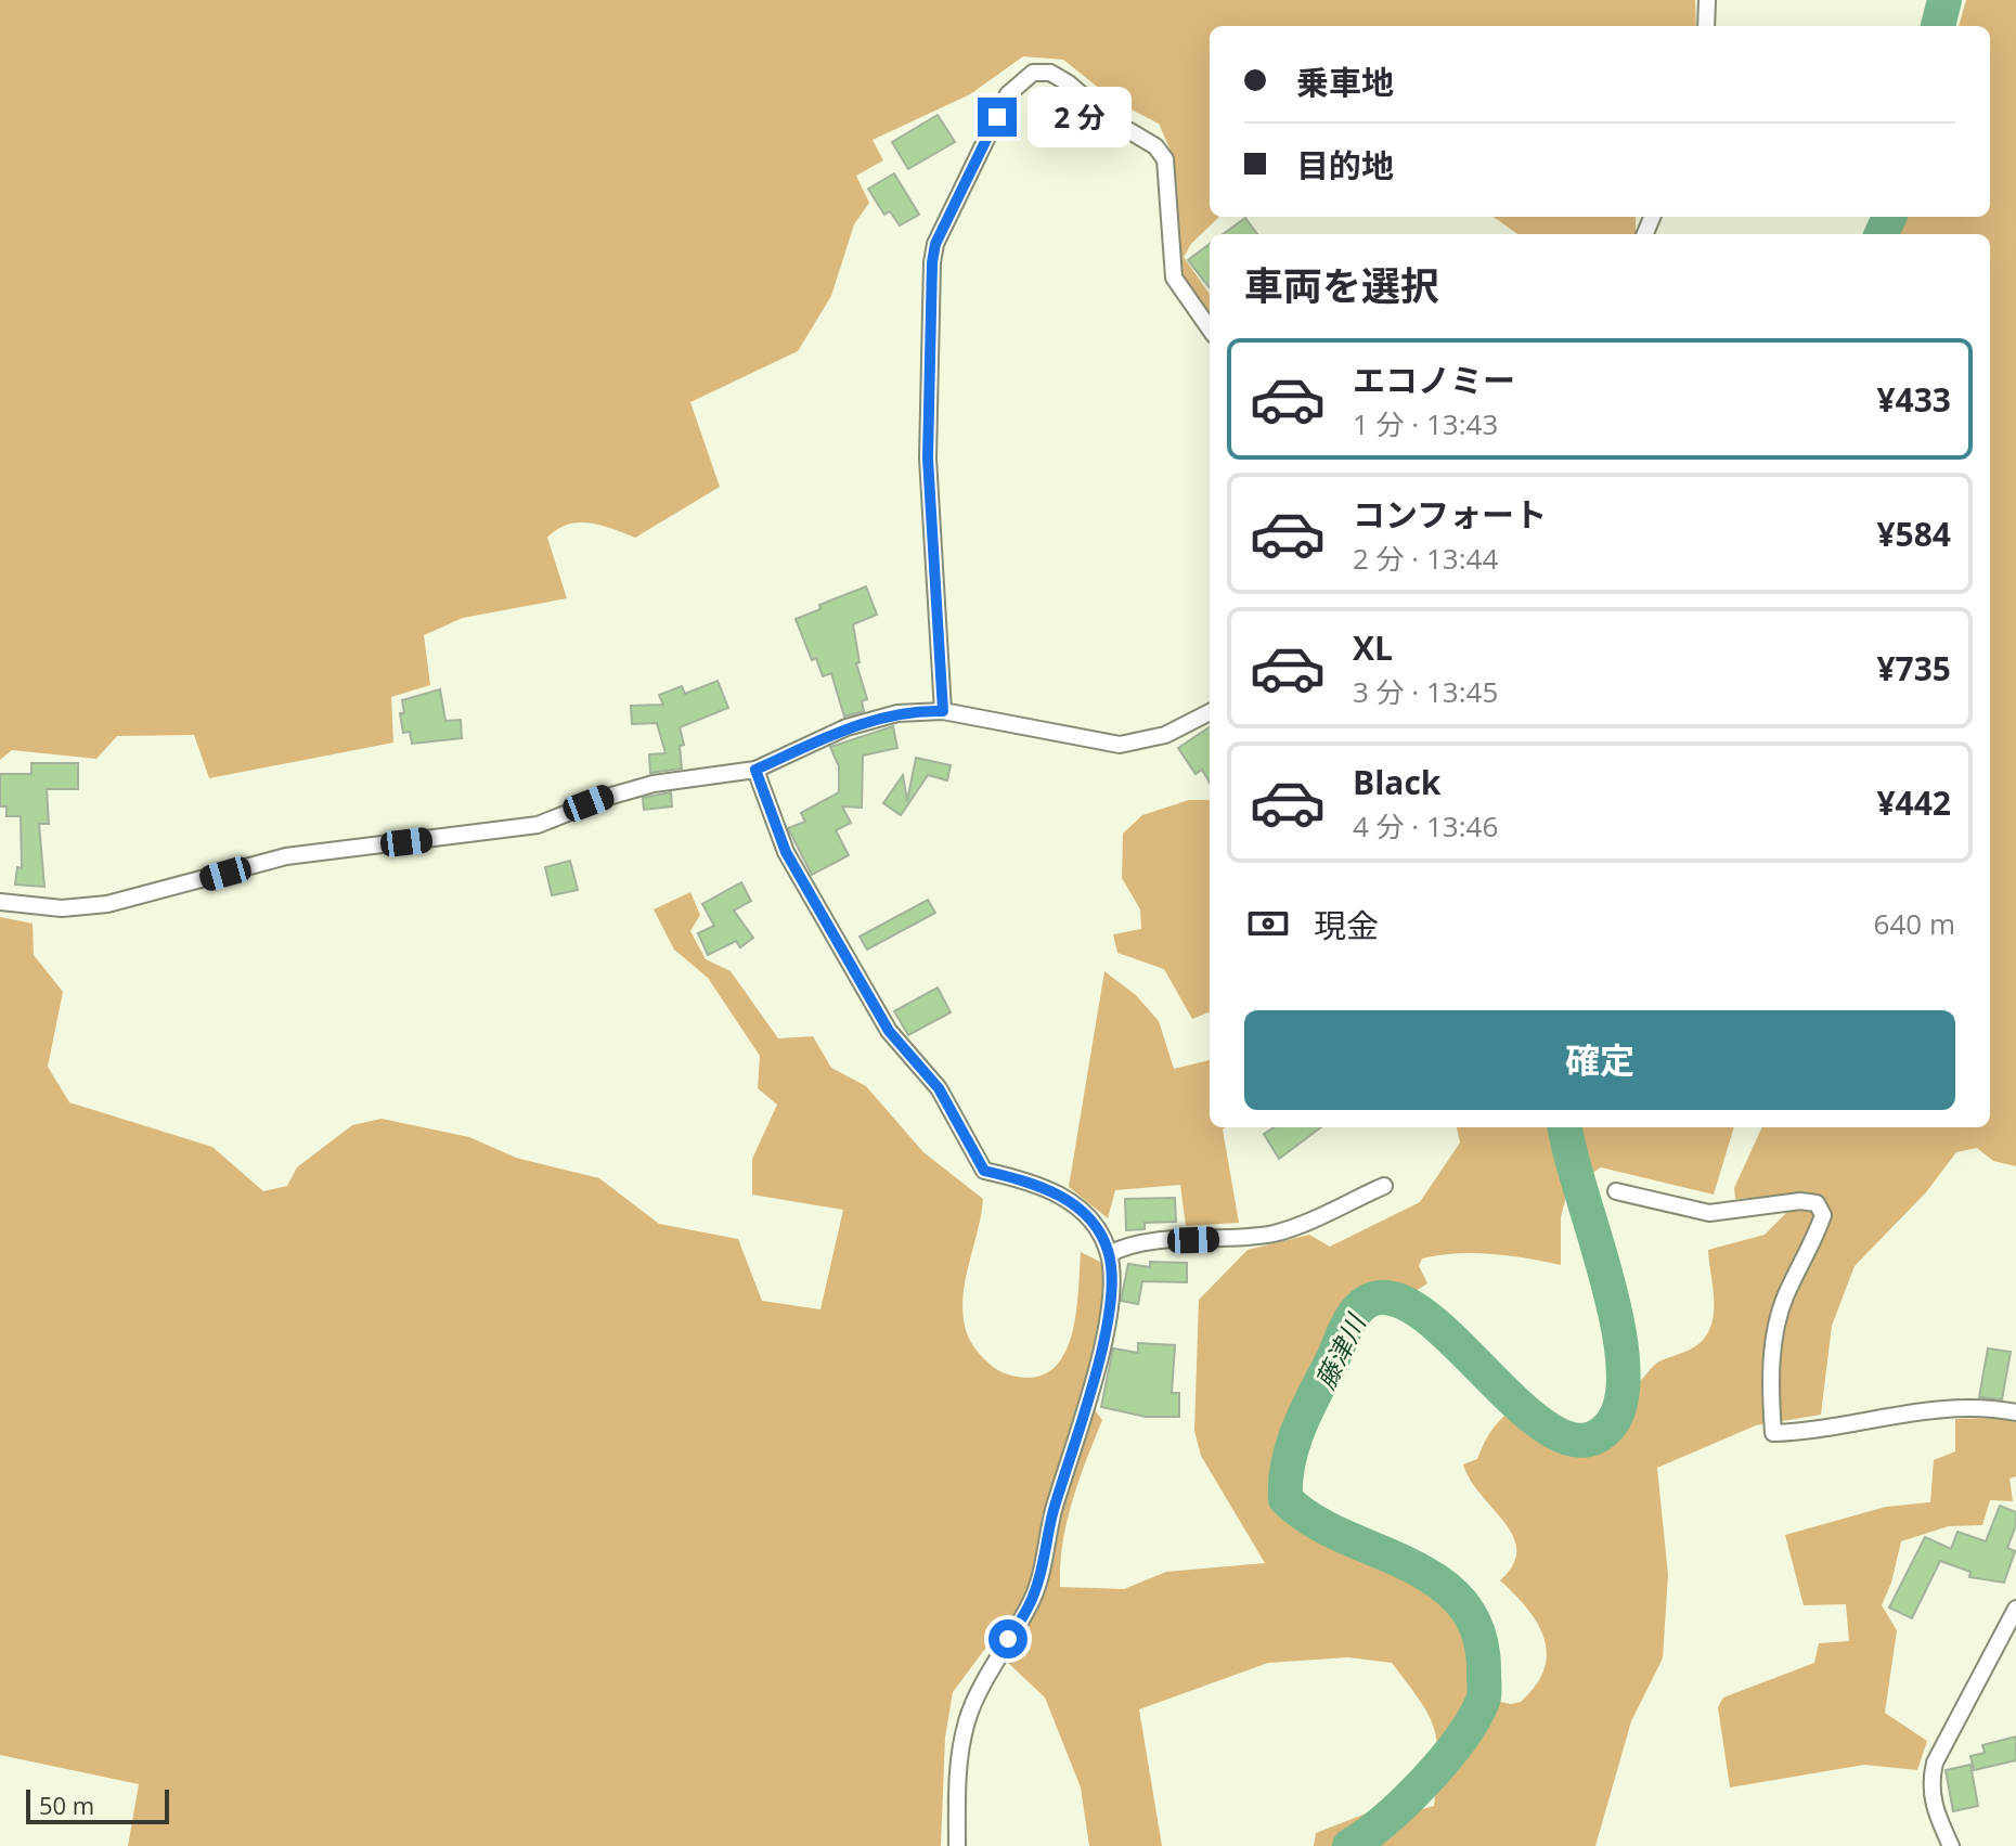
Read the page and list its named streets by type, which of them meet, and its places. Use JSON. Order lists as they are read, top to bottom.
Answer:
{
  "water": ["藤津川"],
  "scale_bar": "50 m",
  "page": {
    "banner": ["乗車地", "目的地"],
    "bubble": "2 分",
    "heading": "車両を選択",
    "list": [
      {
        "name": "エコノミー",
        "note": "1 分 · 13:43",
        "value": "¥433"
      },
      {
        "name": "コンフォート",
        "note": "2 分 · 13:44",
        "value": "¥584"
      },
      {
        "name": "XL",
        "note": "3 分 · 13:45",
        "value": "¥735"
      },
      {
        "name": "Black",
        "note": "4 分 · 13:46",
        "value": "¥442"
      }
    ],
    "pay": ["現金", "640 m"],
    "buttons": "確定",
    "scale": "50 m"
  }
}
